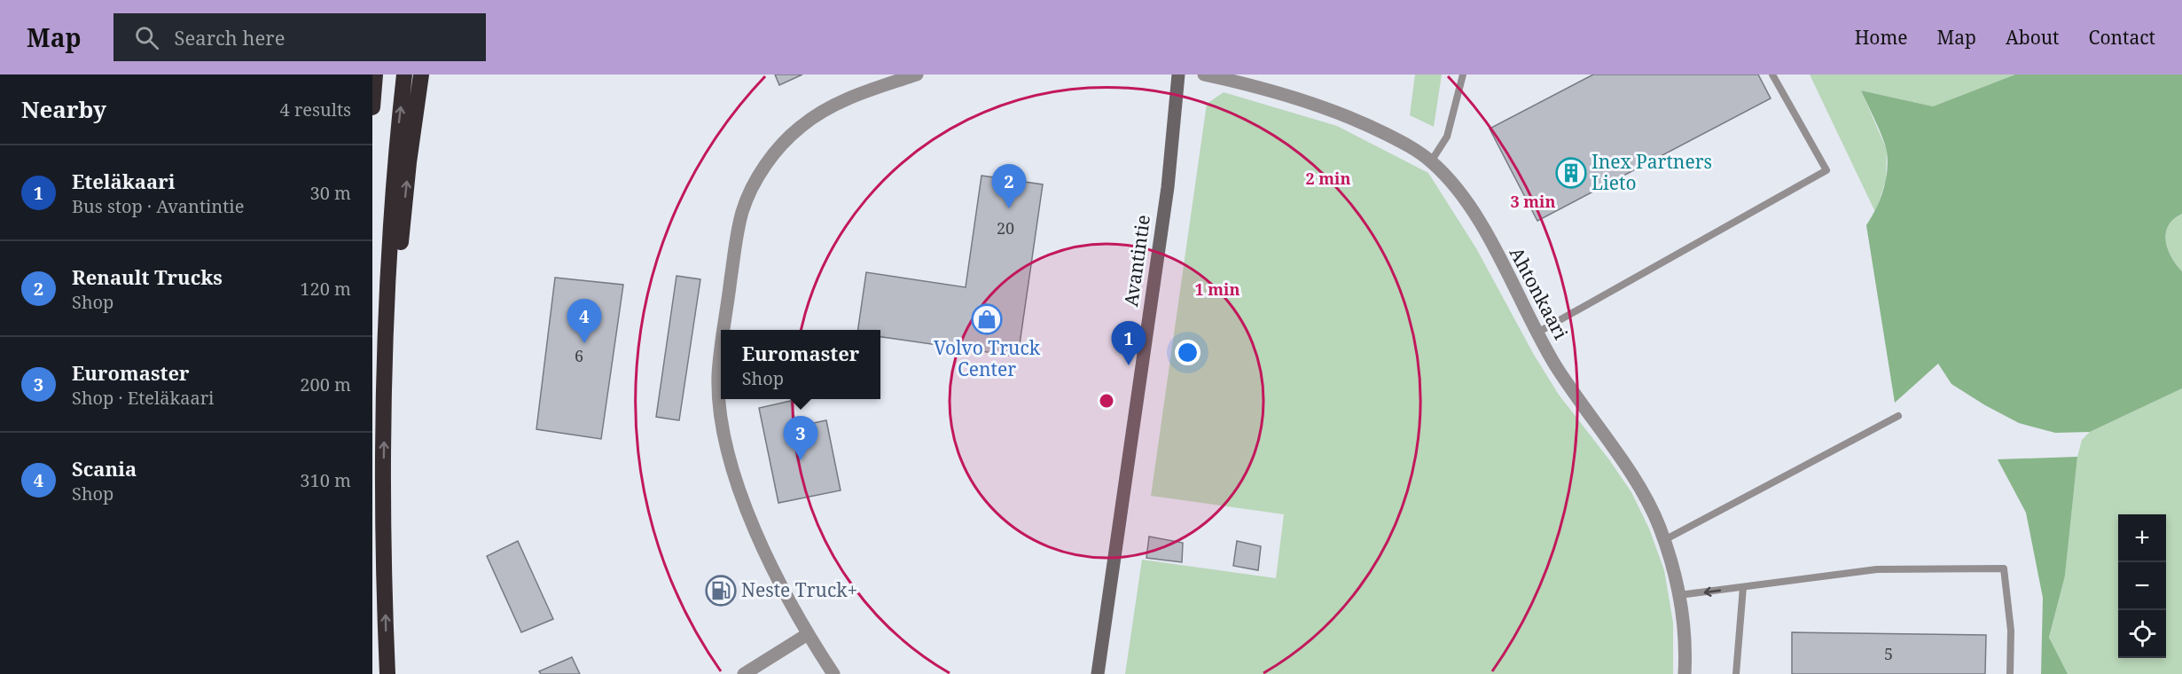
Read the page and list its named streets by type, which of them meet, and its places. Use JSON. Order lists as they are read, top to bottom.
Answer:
{
  "streets": {
    "street": ["Avantintie", "Ahtonkaari"]
  },
  "places": {
    "building": ["Inex Partners Lieto"],
    "shop": ["Volvo Truck Center"],
    "fuel station": ["Neste Truck+"]
  },
  "house_numbers": ["20", "6", "5"],
  "page": {
    "header": "Map",
    "search": "Search here",
    "nav": [
      "Home",
      "Map",
      "About",
      "Contact"
    ],
    "heading": ["Nearby", "4 results"],
    "list": [
      {
        "mark": "1",
        "name": "Eteläkaari",
        "note": "Bus stop · Avantintie",
        "value": "30 m"
      },
      {
        "mark": "2",
        "name": "Renault Trucks",
        "note": "Shop",
        "value": "120 m"
      },
      {
        "mark": "3",
        "name": "Euromaster",
        "note": "Shop · Eteläkaari",
        "value": "200 m"
      },
      {
        "mark": "4",
        "name": "Scania",
        "note": "Shop",
        "value": "310 m"
      }
    ],
    "pins": [
      "2",
      "4",
      "1",
      "3"
    ],
    "popup": ["Euromaster", "Shop"],
    "map_buttons": ["+", "−"]
  },
  "rings": ["2 min", "3 min", "1 min"]
}
